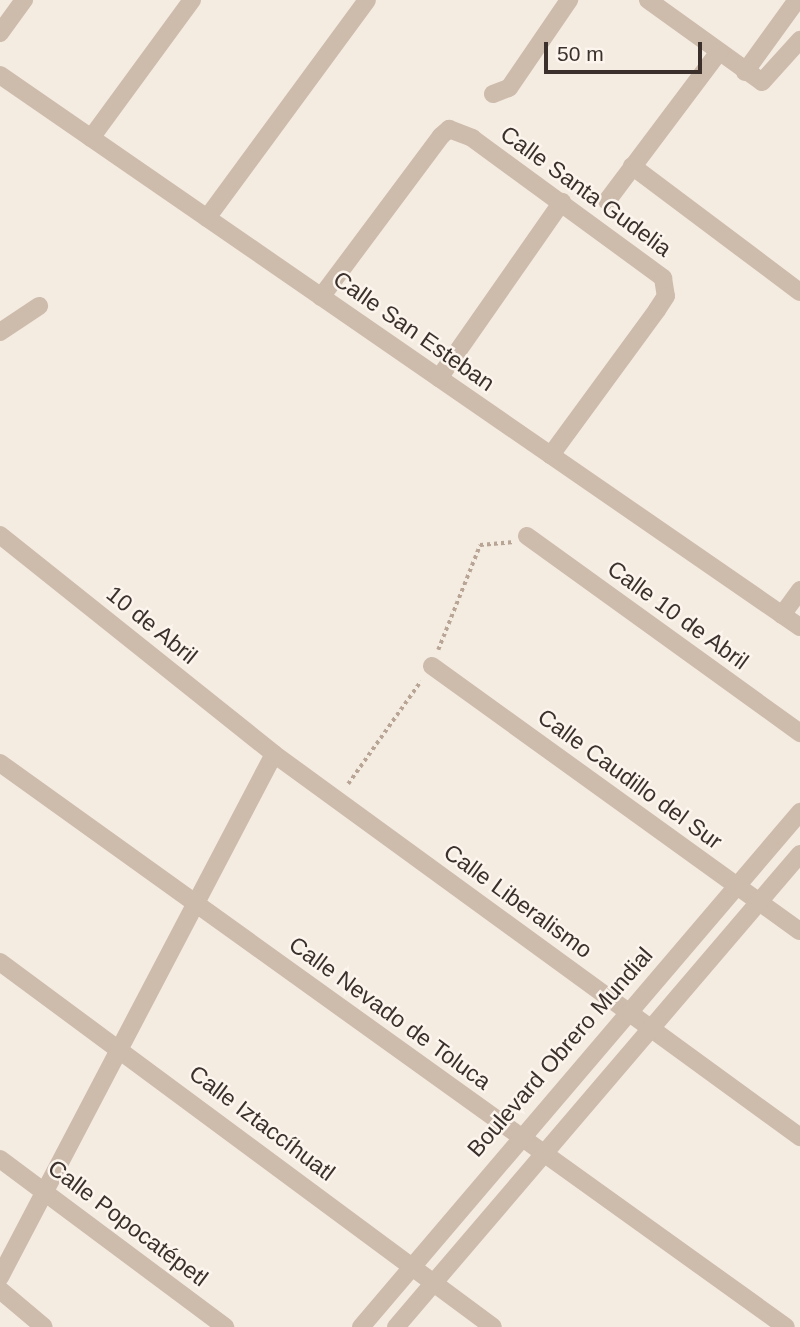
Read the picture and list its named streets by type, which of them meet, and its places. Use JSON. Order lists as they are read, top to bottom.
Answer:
{
  "streets": {
    "street": [
      "Calle Santa Gudelia",
      "Calle San Esteban",
      "Calle 10 de Abril",
      "10 de Abril",
      "Calle Caudillo del Sur",
      "Calle Liberalismo",
      "Calle Nevado de Toluca",
      "Boulevard Obrero Mundial",
      "Calle Iztaccíhuatl",
      "Calle Popocatépetl"
    ]
  },
  "crossings": [
    ["Calle Santa Gudelia", "Calle San Esteban"],
    ["10 de Abril", "Calle Liberalismo"],
    ["Calle Caudillo del Sur", "Boulevard Obrero Mundial"],
    ["Calle Liberalismo", "Boulevard Obrero Mundial"],
    ["Calle Nevado de Toluca", "Boulevard Obrero Mundial"],
    ["Boulevard Obrero Mundial", "Calle Iztaccíhuatl"]
  ],
  "scale_bar": "50 m"
}
